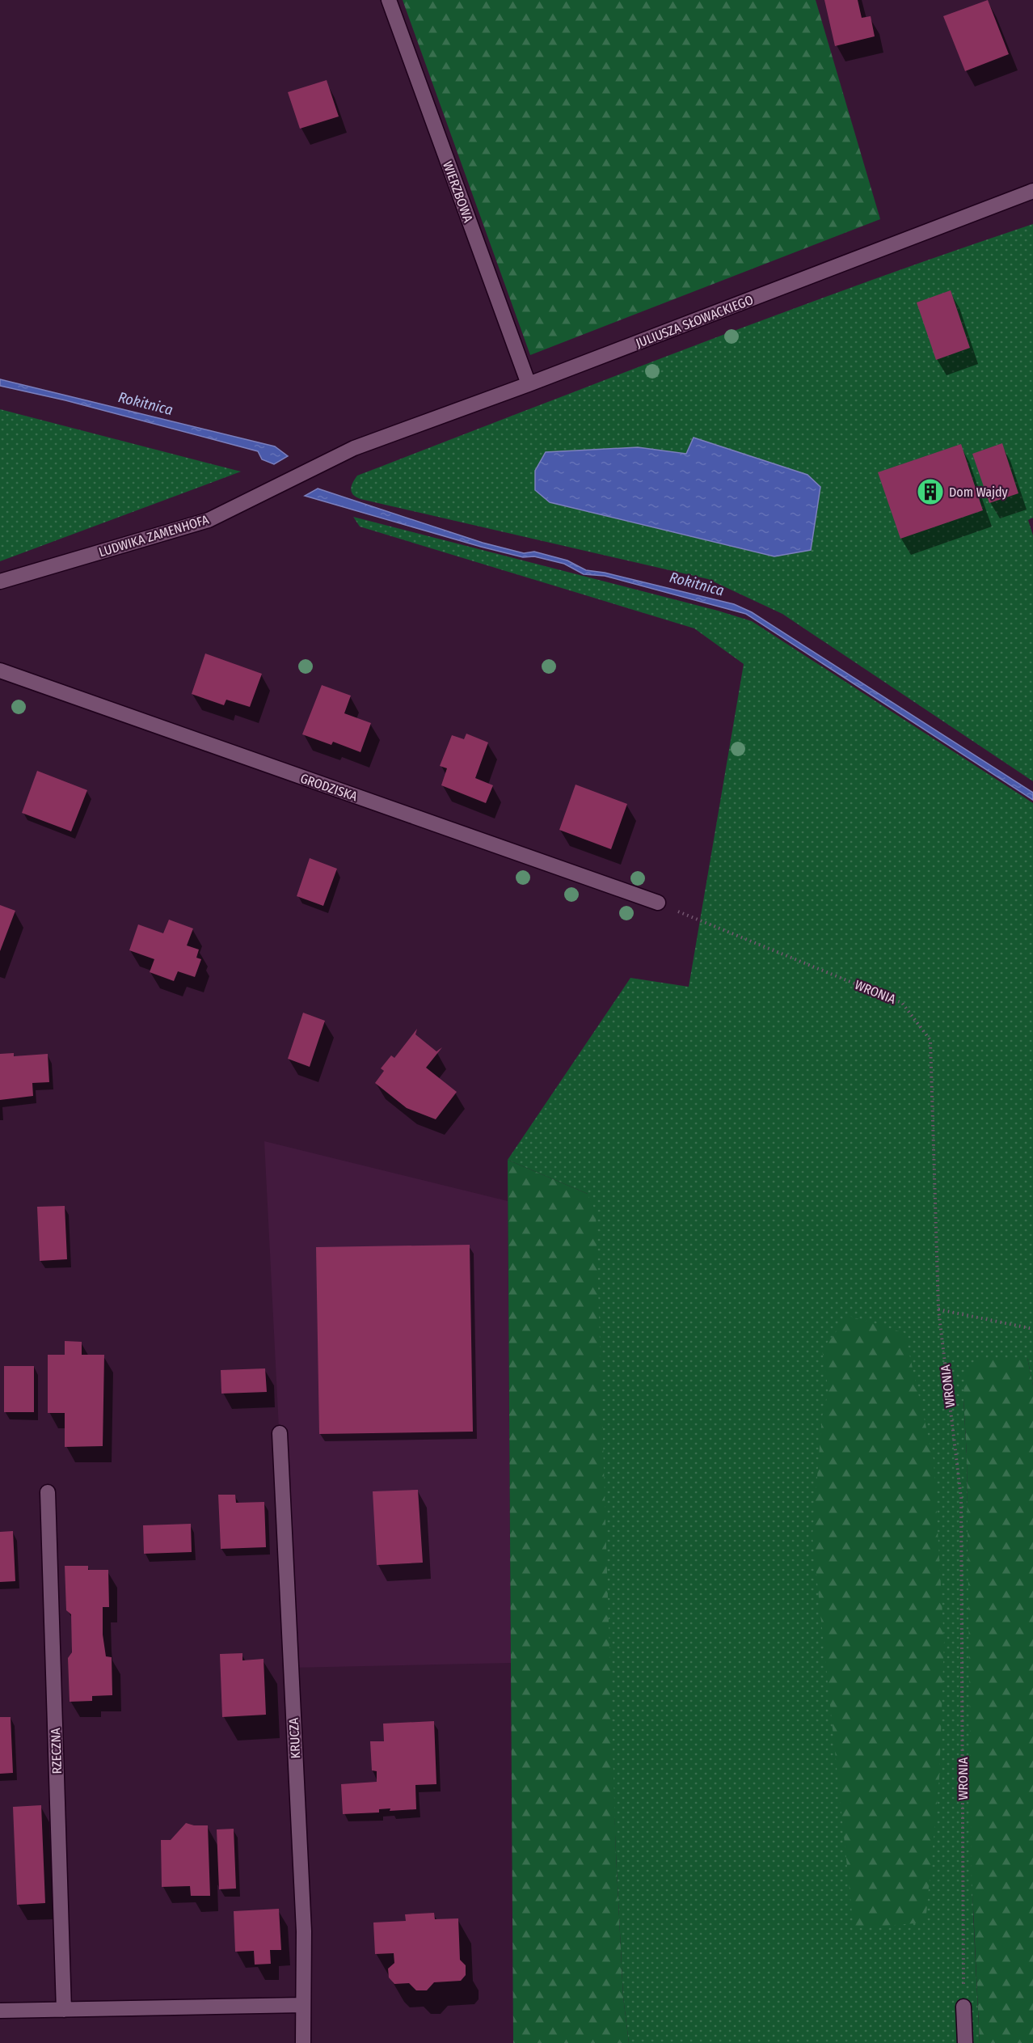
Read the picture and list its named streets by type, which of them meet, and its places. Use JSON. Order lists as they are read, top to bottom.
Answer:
{
  "streets": {
    "street": [
      "WIERZBOWA",
      "JULIUSZA SŁOWACKIEGO",
      "LUDWIKA ZAMENHOFA",
      "GRODZISKA",
      "KRUCZA",
      "RZECZNA"
    ],
    "path": ["WRONIA"]
  },
  "crossings": [
    ["WIERZBOWA", "JULIUSZA SŁOWACKIEGO"],
    ["JULIUSZA SŁOWACKIEGO", "LUDWIKA ZAMENHOFA"],
    ["GRODZISKA", "WRONIA"]
  ],
  "water": ["Rokitnica"],
  "places": {
    "building": ["Dom Wajdy"]
  }
}
